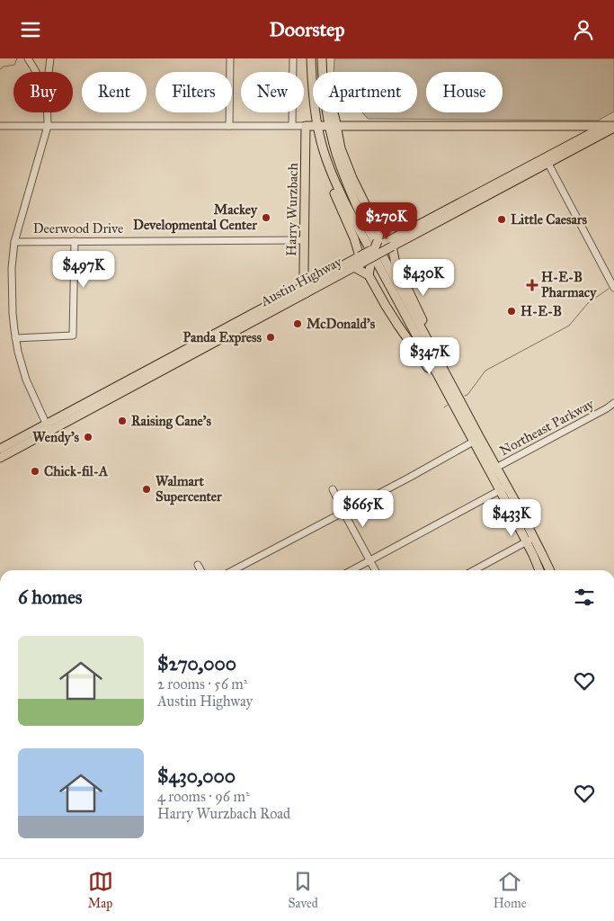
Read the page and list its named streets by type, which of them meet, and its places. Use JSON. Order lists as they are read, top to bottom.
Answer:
{
  "streets": {
    "main road": ["Harry Wurzbach", "Austin Highway"],
    "street": ["Deerwood Drive", "Northeast Parkway"]
  },
  "crossings": [
    ["Harry Wurzbach", "Deerwood Drive"],
    ["Harry Wurzbach", "Austin Highway"]
  ],
  "places": {
    "other": [
      "Mackey Developmental Center",
      "Little Caesars",
      "H-E-B",
      "McDonald's",
      "Panda Express",
      "Raising Cane's",
      "Wendy's",
      "Chick-fil-A",
      "Walmart Supercenter"
    ],
    "health": ["H-E-B Pharmacy"]
  },
  "page": {
    "header": "Doorstep",
    "chip": [
      "Buy",
      "Rent",
      "Filters",
      "New",
      "Apartment",
      "House"
    ],
    "price": [
      "$270K",
      "$497K",
      "$430K",
      "$347K",
      "$665K",
      "$433K"
    ],
    "heading": "6 homes",
    "list": [
      {
        "name": "$270,000",
        "note": "2 rooms · 56 m² · Austin Highway"
      },
      {
        "name": "$430,000",
        "note": "4 rooms · 96 m² · Harry Wurzbach Road"
      }
    ],
    "tabs": ["Map", "Saved", "Home"]
  }
}
